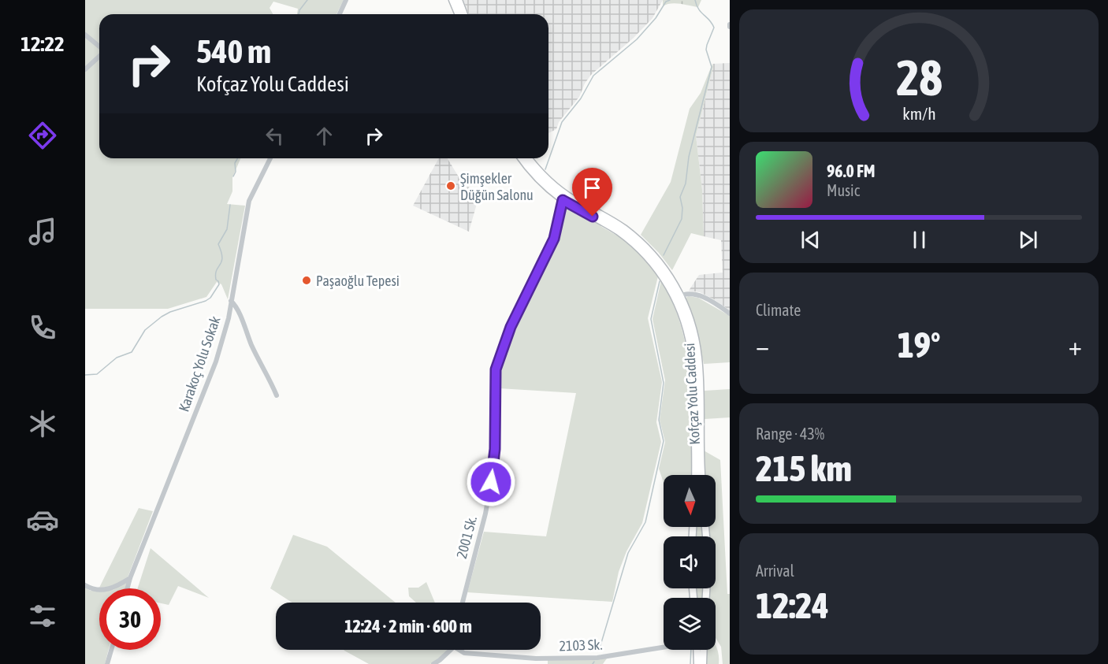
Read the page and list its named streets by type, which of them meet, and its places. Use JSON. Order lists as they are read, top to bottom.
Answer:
{
  "streets": {
    "main road": ["Kofçaz Yolu Caddesi"],
    "street": ["Karakoç Yolu Sokak", "2001 Sk.", "2103 Sk."]
  },
  "crossings": [
    ["Kofçaz Yolu Caddesi", "2001 Sk."]
  ],
  "places": ["Şimşekler Düğün Salonu", "Paşaoğlu Tepesi"],
  "north": "bottom",
  "page": {
    "tabs": "12:22",
    "turn": ["540 m", "Kofçaz Yolu Caddesi"],
    "song": ["96.0 FM", "Music"],
    "tile": [
      "Climate",
      ["Range · 43%", "215 km"],
      ["Arrival", "12:24"]
    ],
    "heat": ["−", "19°", "+"],
    "limit": "30",
    "trip": "12:24 · 2 min · 600 m",
    "gauge": ["28", "km/h"]
  }
}
